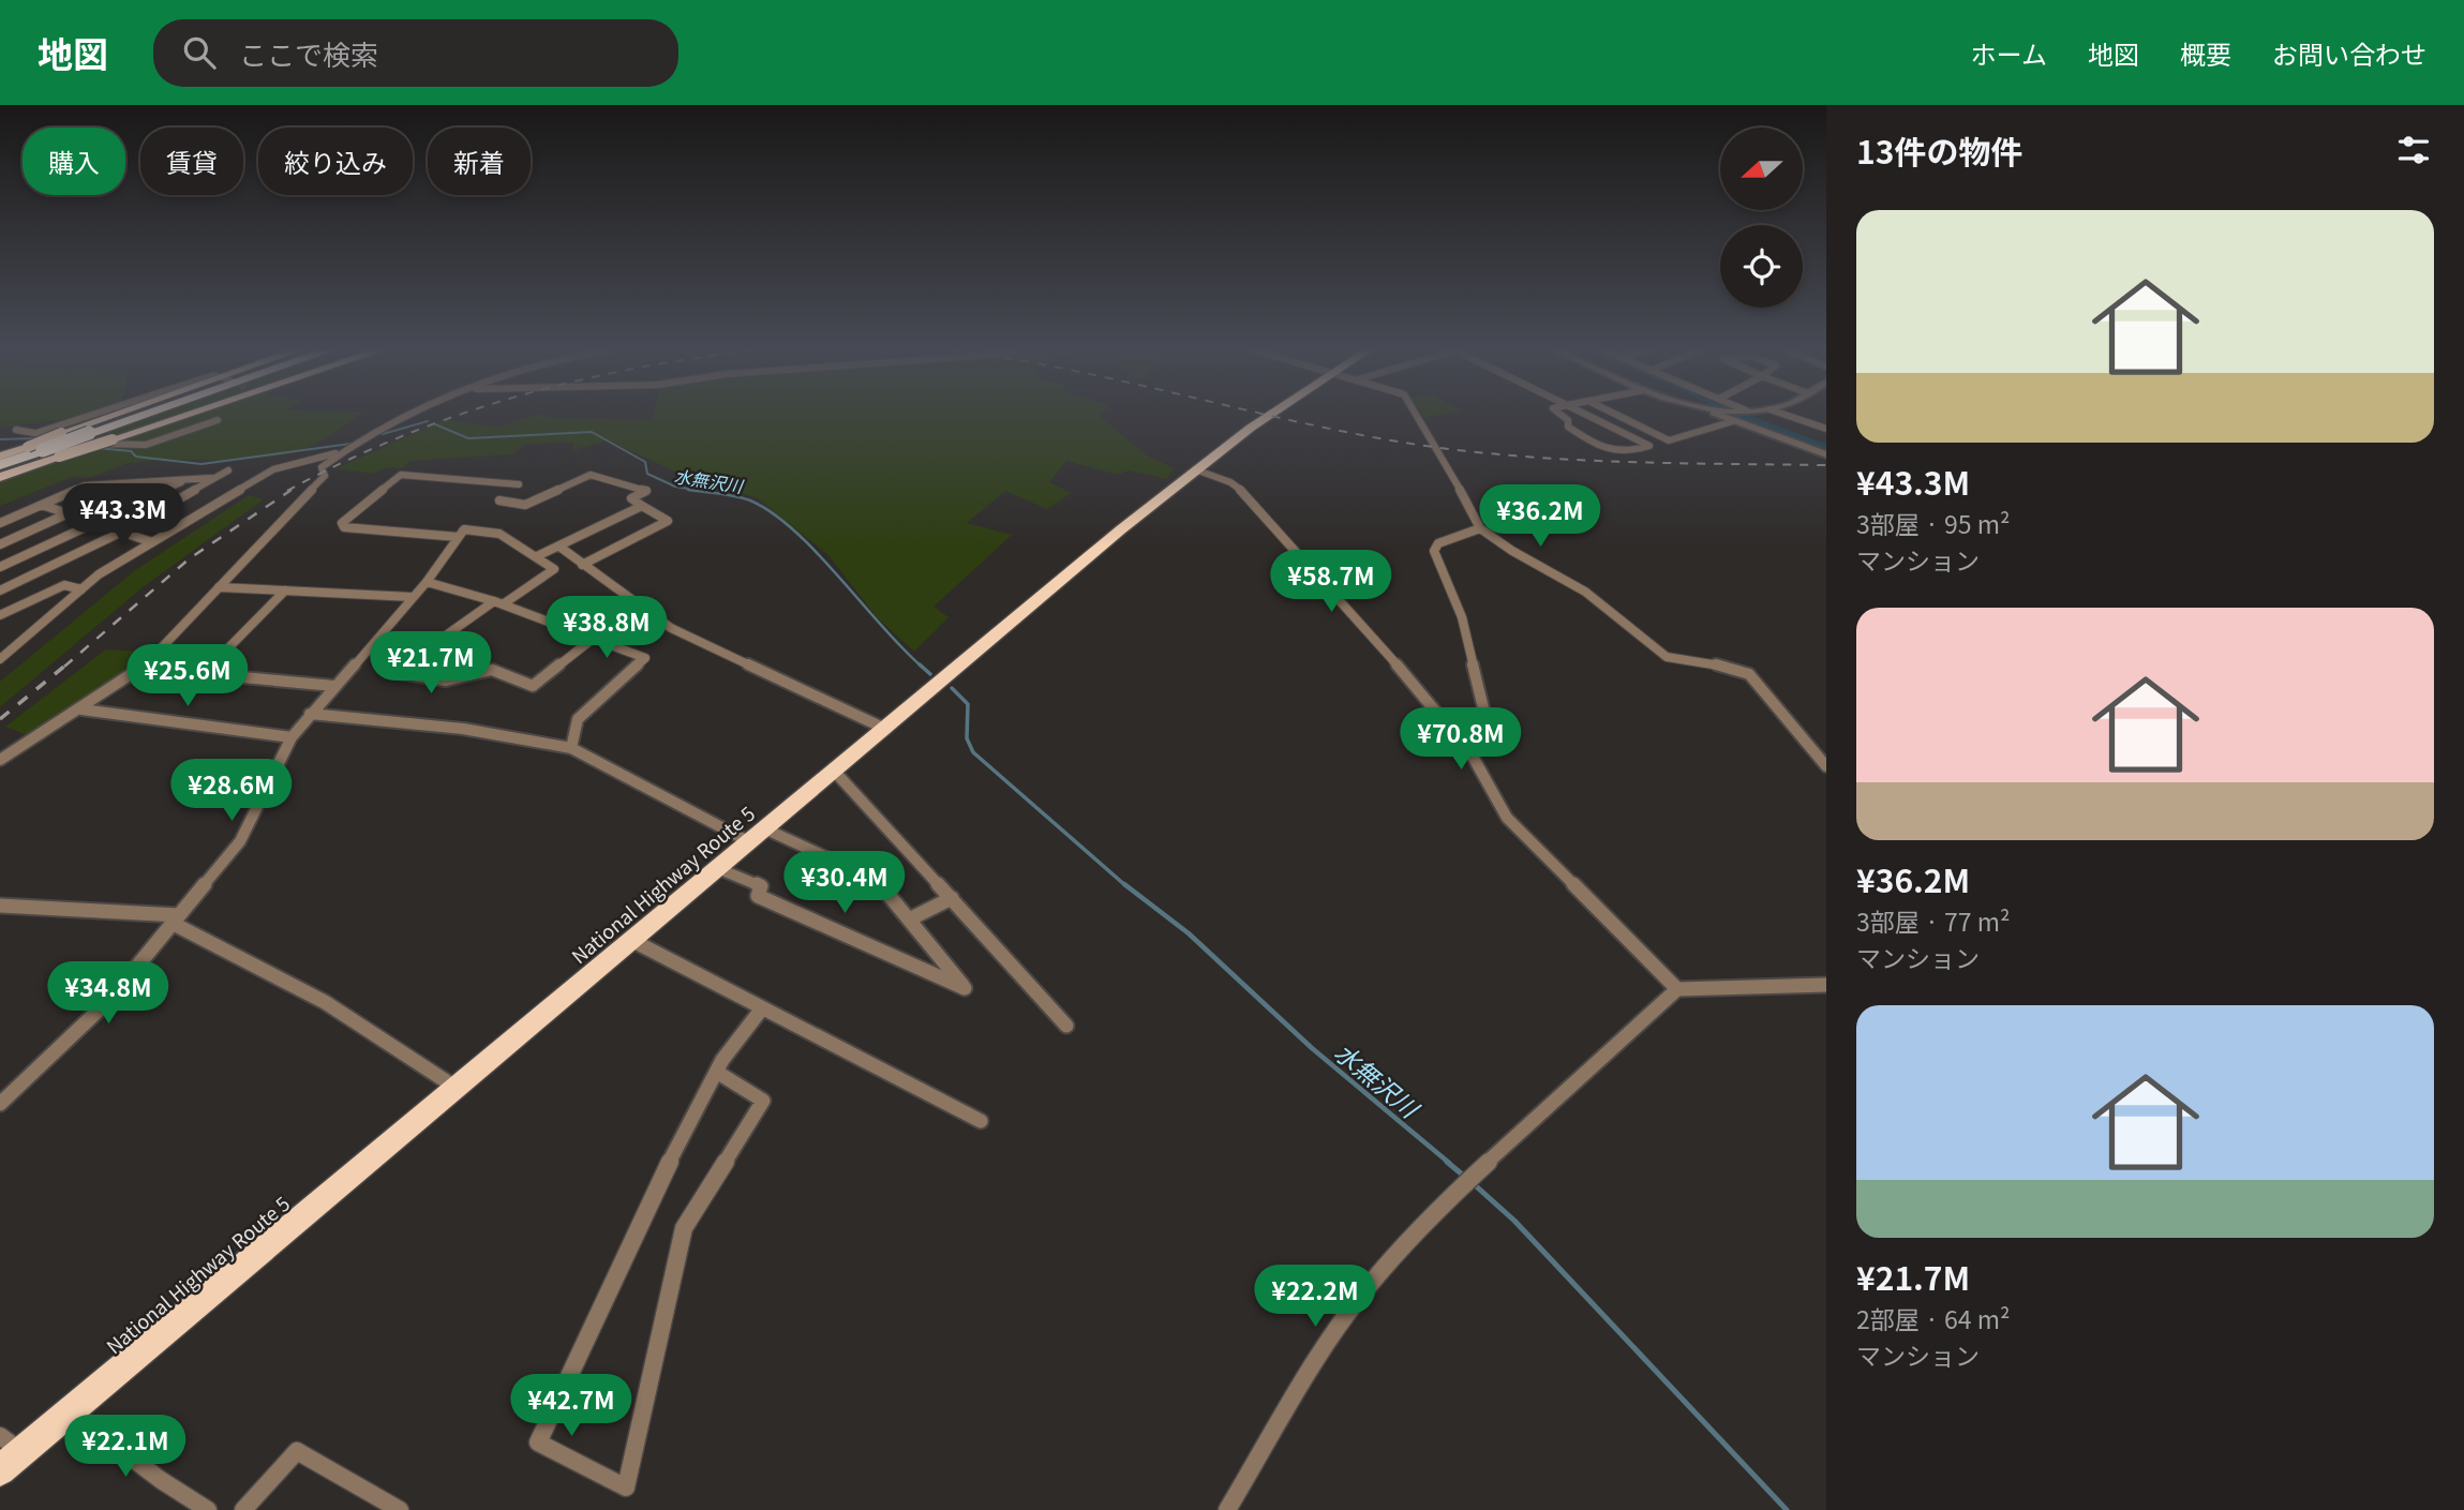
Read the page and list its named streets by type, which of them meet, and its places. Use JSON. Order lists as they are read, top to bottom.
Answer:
{
  "streets": {
    "highway": ["National Highway Route 5"]
  },
  "water": ["水無沢川"],
  "north": "left",
  "page": {
    "header": "地図",
    "search": "ここで検索",
    "nav": [
      "ホーム",
      "地図",
      "概要",
      "お問い合わせ"
    ],
    "heading": "13件の物件",
    "chip": [
      "購入",
      "賃貸",
      "絞り込み",
      "新着"
    ],
    "list": [
      {
        "name": "¥43.3M",
        "note": "3部屋 · 95 m² · マンション"
      },
      {
        "name": "¥36.2M",
        "note": "3部屋 · 77 m² · マンション"
      },
      {
        "name": "¥21.7M",
        "note": "2部屋 · 64 m² · マンション"
      }
    ],
    "price": [
      "¥43.3M",
      "¥36.2M",
      "¥58.7M",
      "¥38.8M",
      "¥21.7M",
      "¥25.6M",
      "¥70.8M",
      "¥28.6M",
      "¥30.4M",
      "¥34.8M",
      "¥22.2M",
      "¥42.7M",
      "¥22.1M"
    ]
  }
}
